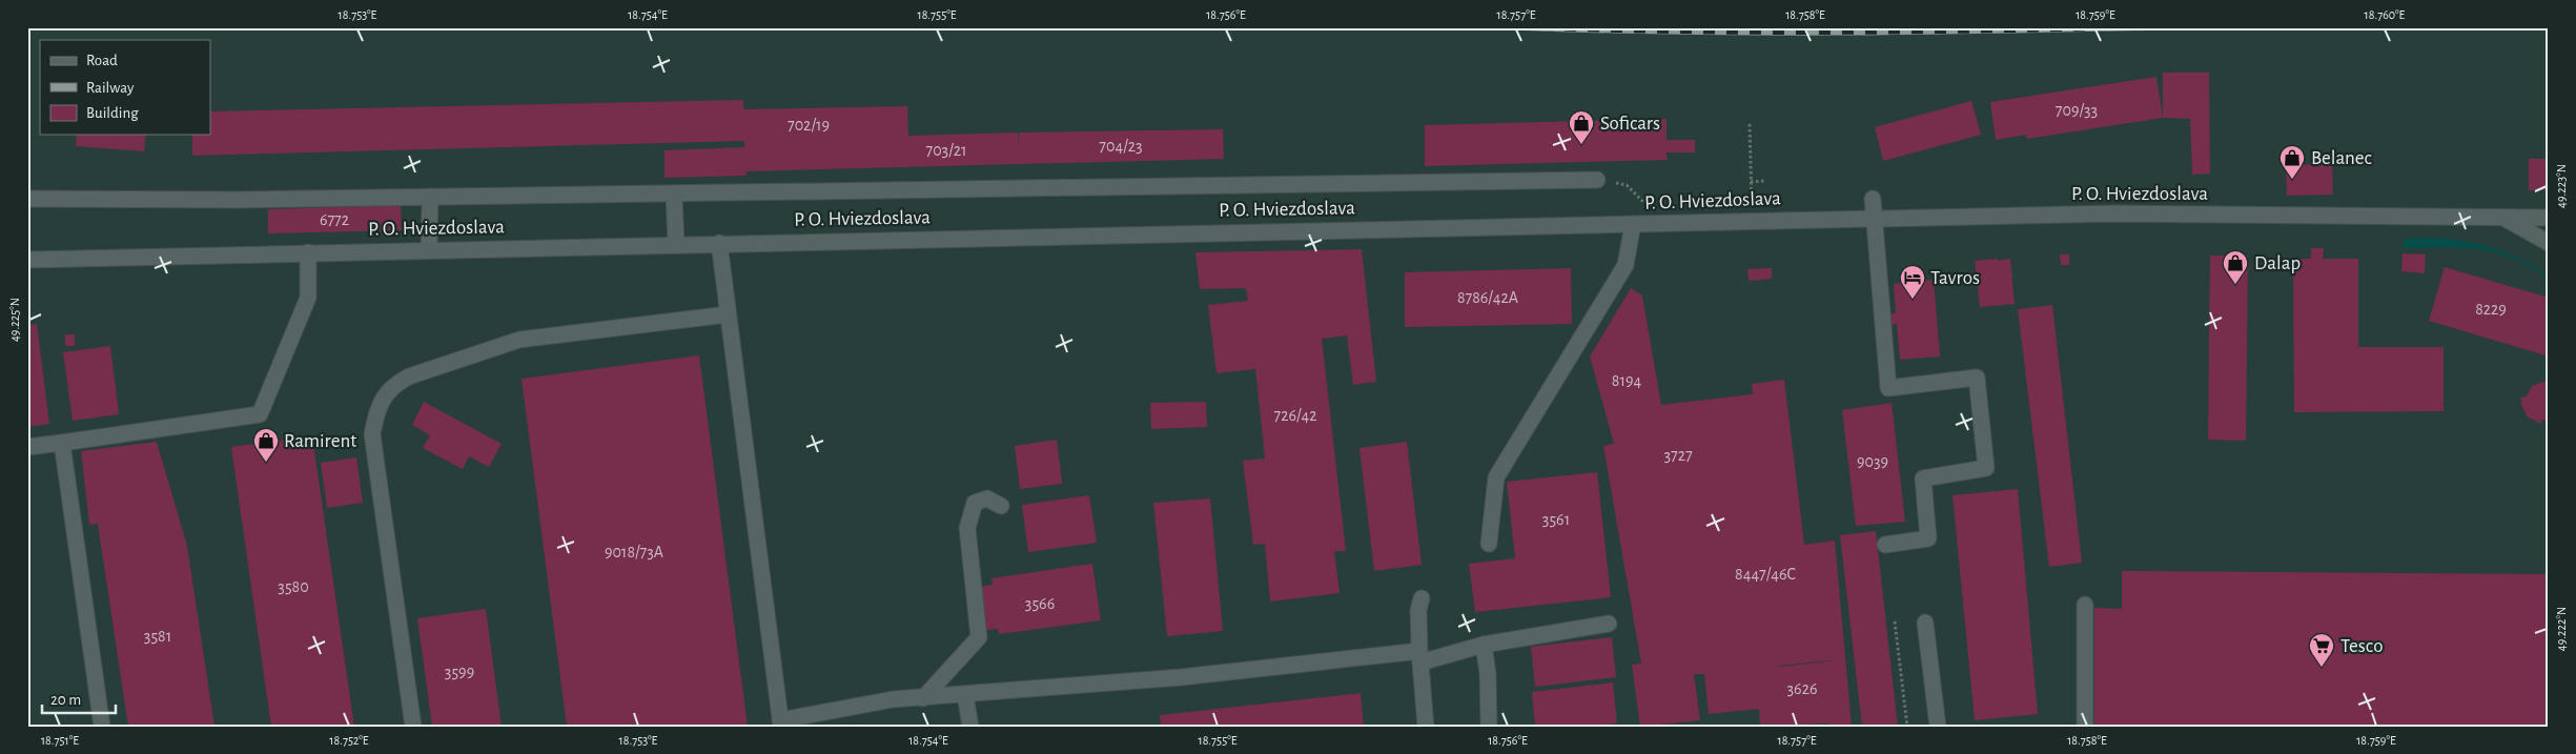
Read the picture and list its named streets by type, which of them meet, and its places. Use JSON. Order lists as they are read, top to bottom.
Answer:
{
  "streets": {
    "street": ["P. O. Hviezdoslava"]
  },
  "places": {
    "shop": [
      "Soficars",
      "Belanec",
      "Dalap",
      "Ramirent"
    ],
    "hotel": ["Tavros"],
    "supermarket": ["Tesco"]
  },
  "house_numbers": [
    "709/33",
    "702/19",
    "704/23",
    "703/21",
    "6772",
    "8786/42A",
    "8229",
    "8194",
    "726/42",
    "3727",
    "9039",
    "3561",
    "9018/73A",
    "8447/46C",
    "3580",
    "3566",
    "3581",
    "3599",
    "3626"
  ],
  "legend": ["Road", "Railway", "Building"],
  "scale_bar": "20 m",
  "coordinates": [
    "18.753°E",
    "18.754°E",
    "18.755°E",
    "18.756°E",
    "18.757°E",
    "18.758°E",
    "18.759°E",
    "18.760°E",
    "49.223°N",
    "49.225°N",
    "49.222°N",
    "18.751°E",
    "18.752°E"
  ]
}
